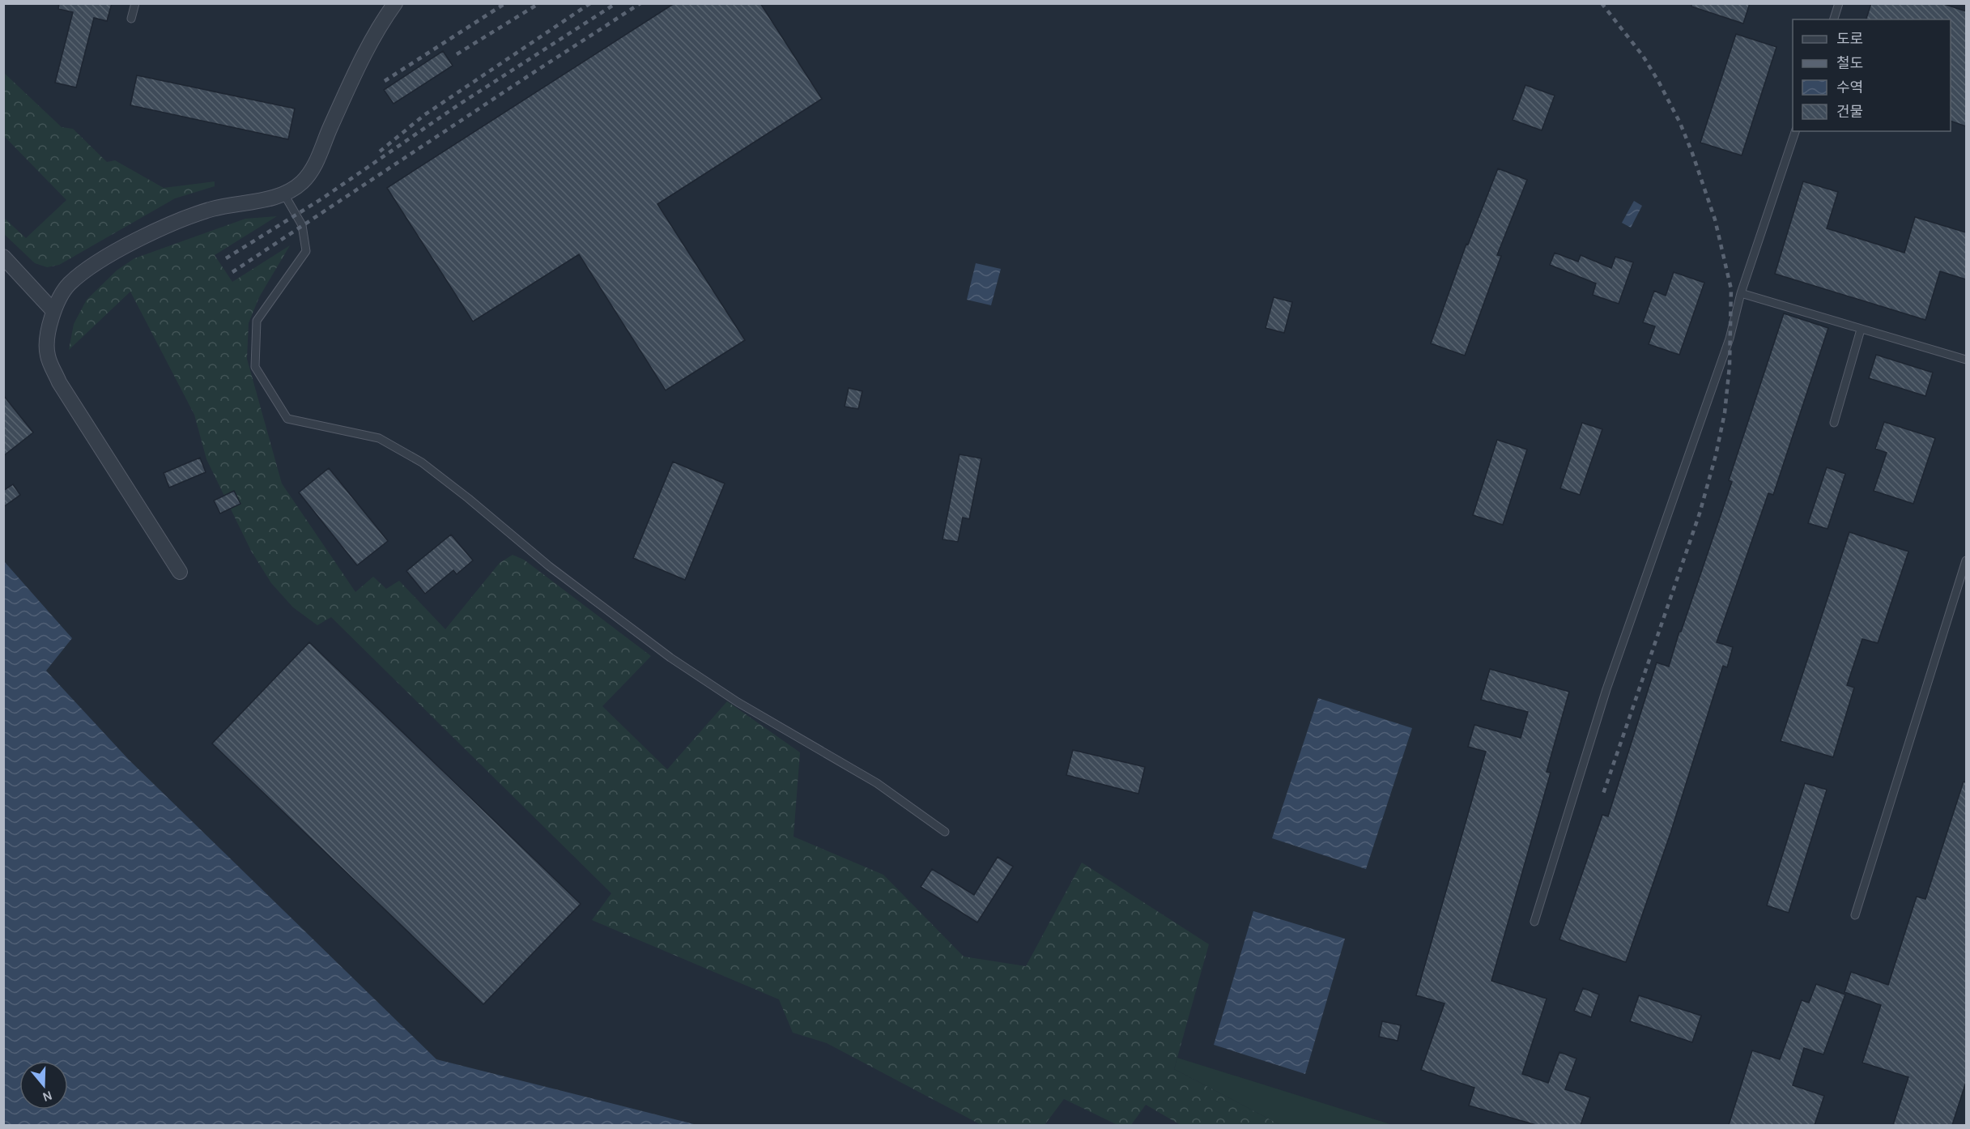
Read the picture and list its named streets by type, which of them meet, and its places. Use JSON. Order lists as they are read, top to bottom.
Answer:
{
  "legend": [
    "도로",
    "철도",
    "수역",
    "건물"
  ],
  "north": "bottom"
}
